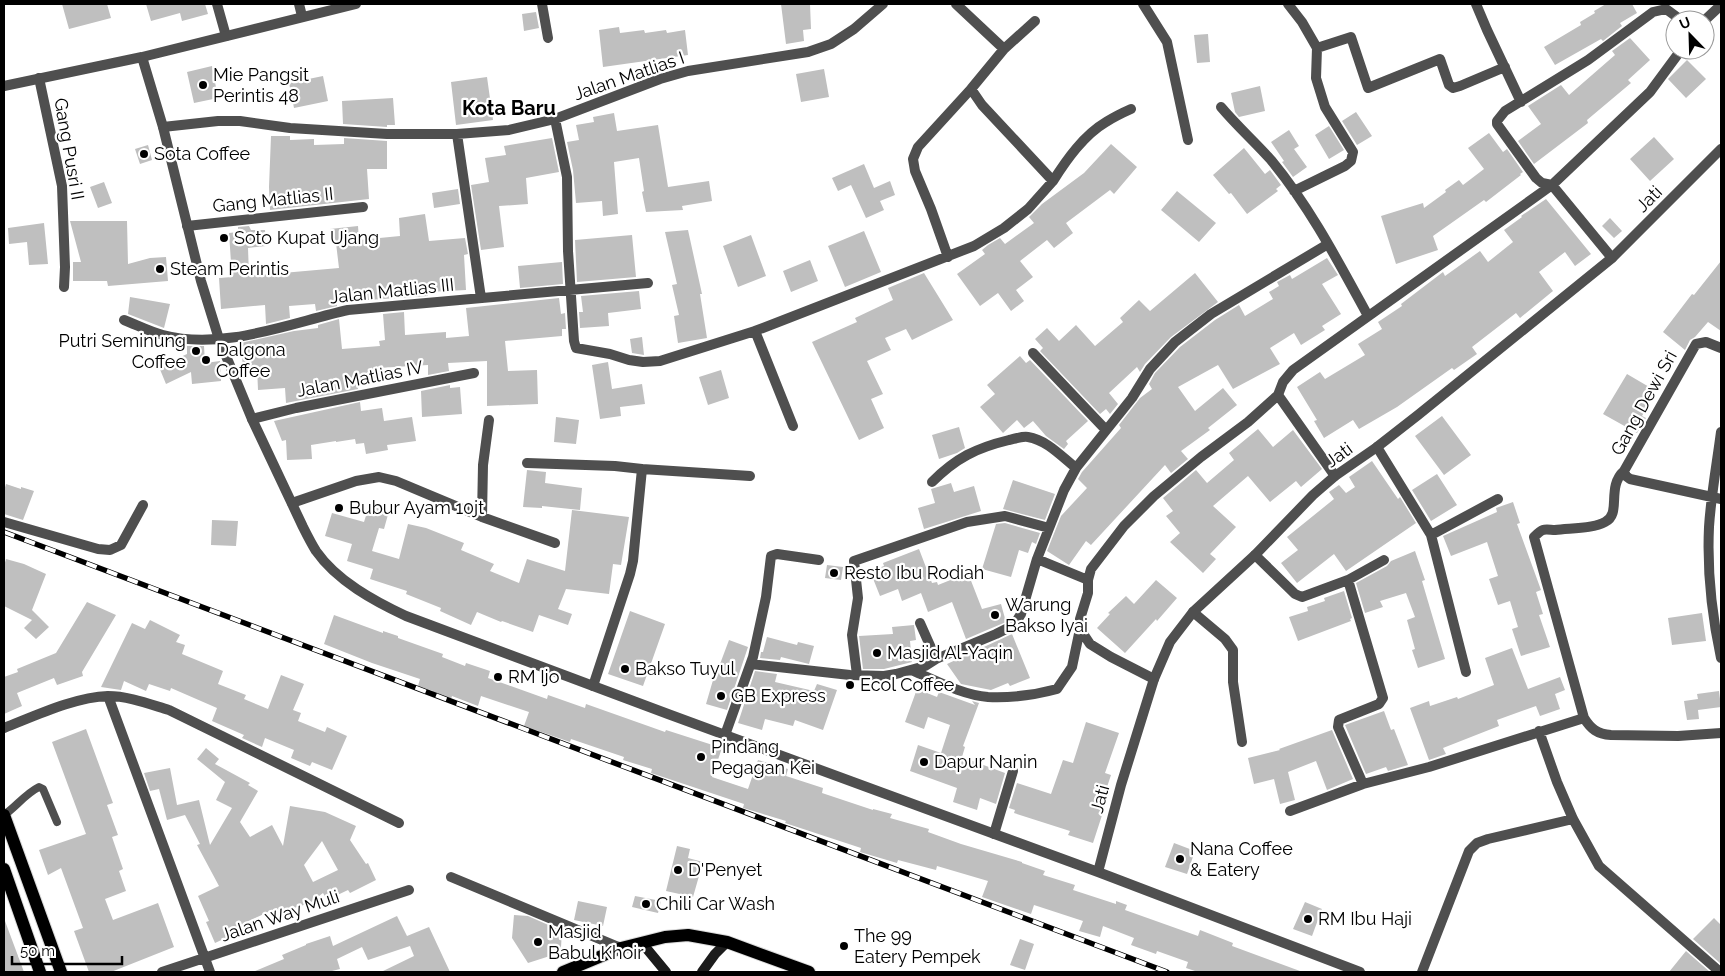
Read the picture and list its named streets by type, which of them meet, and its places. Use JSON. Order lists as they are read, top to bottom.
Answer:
{
  "streets": {
    "street": [
      "Jalan Matlias I",
      "Gang Pusri II",
      "Jati",
      "Gang Matlias II",
      "Jalan Matlias III",
      "Jalan Matlias IV",
      "Gang Dewi Sri",
      "Jalan Way Muli"
    ]
  },
  "districts": ["Kota Baru"],
  "places": [
    "Mie Pangsit Perintis 48",
    "Sota Coffee",
    "Soto Kupat Ujang",
    "Steam Perintis",
    "Putri Seminung Coffee",
    "Dalgona Coffee",
    "Bubur Ayam 10jt",
    "Resto Ibu Rodiah",
    "Warung Bakso Iyai",
    "Masjid Al-Yaqin",
    "Bakso Tuyul",
    "RM Ijo",
    "Ecol Coffee",
    "GB Express",
    "Pindang Pegagan Kei",
    "Dapur Nanin",
    "Nana Coffee & Eatery",
    "D'Penyet",
    "Chili Car Wash",
    "RM Ibu Haji",
    "Masjid Babul Khoir",
    "The 99 Eatery Pempek"
  ],
  "scale_bar": "50 m",
  "north": "top left"
}
